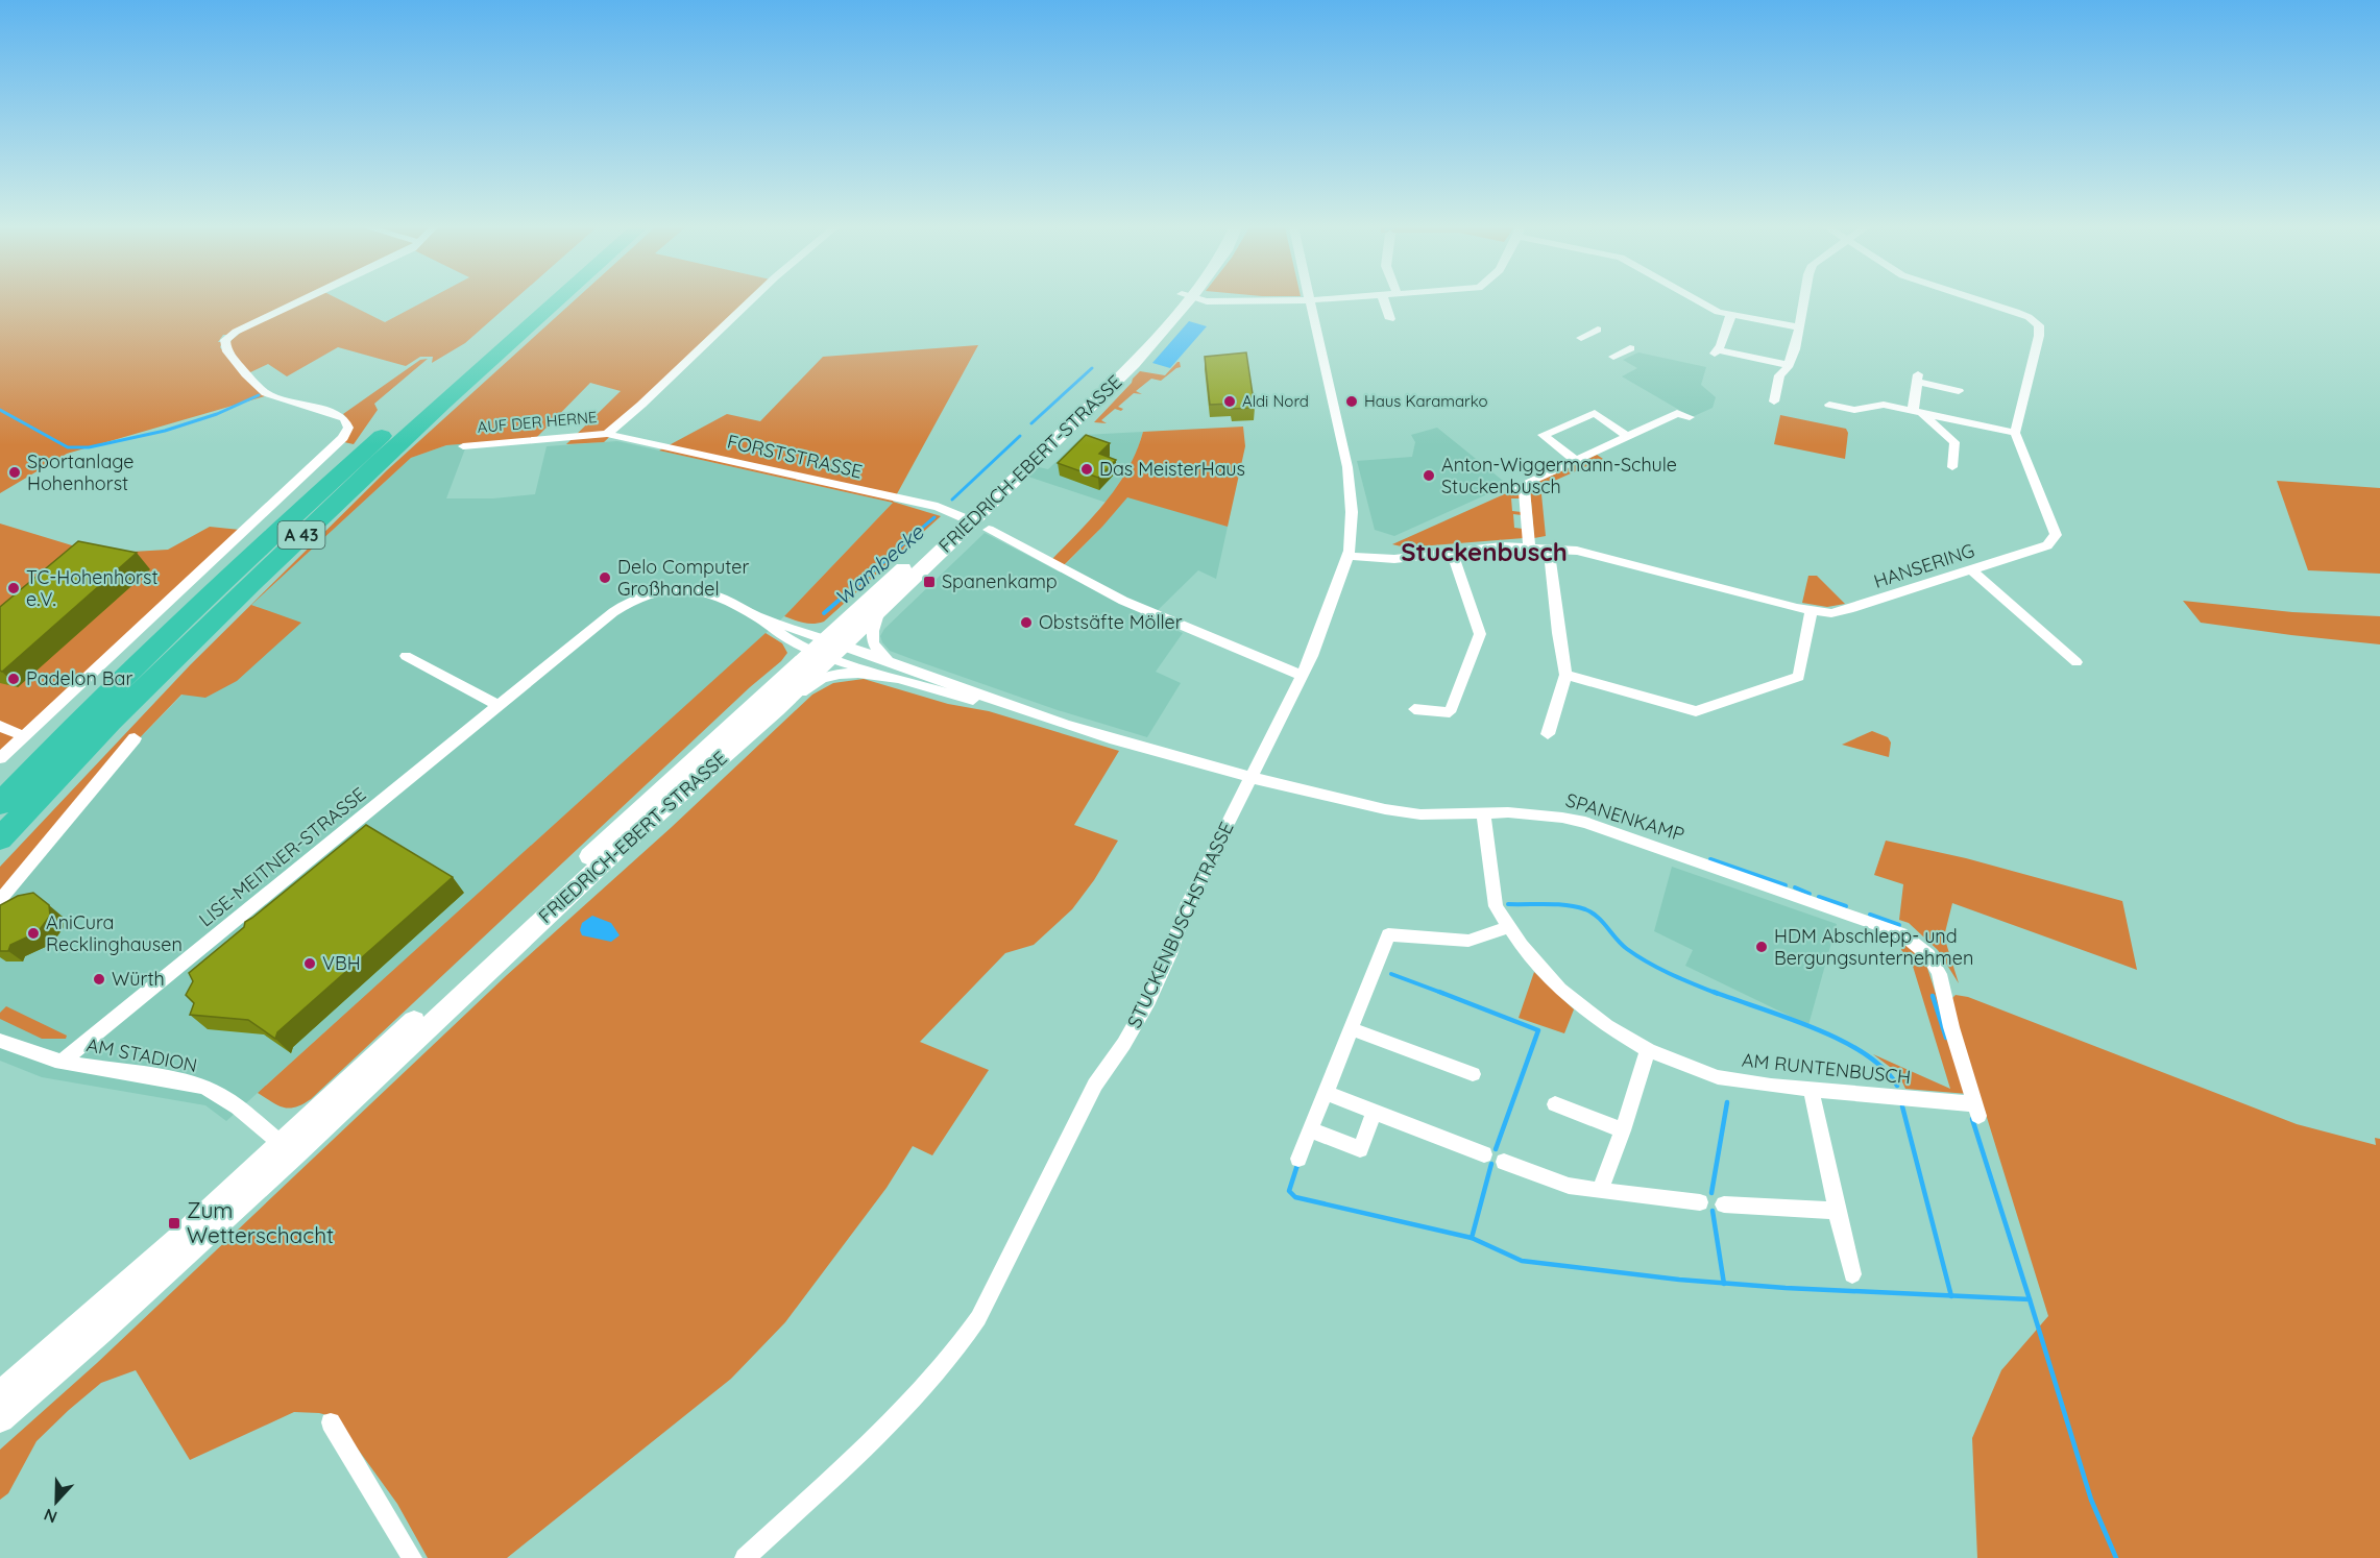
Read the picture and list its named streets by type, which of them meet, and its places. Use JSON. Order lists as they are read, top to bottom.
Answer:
{
  "streets": {
    "highway": ["A 43"],
    "main road": ["FRIEDRICH-EBERT-STRASSE"],
    "street": [
      "AUF DER HERNE",
      "FORSTSTRASSE",
      "HANSERING",
      "SPANENKAMP",
      "LISE-MEITNER-STRASSE",
      "STUCKENBUSCHSTRASSE",
      "AM STADION",
      "AM RUNTENBUSCH"
    ]
  },
  "crossings": [
    ["AUF DER HERNE", "FORSTSTRASSE"],
    ["FORSTSTRASSE", "FRIEDRICH-EBERT-STRASSE"],
    ["FORSTSTRASSE", "STUCKENBUSCHSTRASSE"],
    ["FRIEDRICH-EBERT-STRASSE", "SPANENKAMP"],
    ["FRIEDRICH-EBERT-STRASSE", "LISE-MEITNER-STRASSE"],
    ["FRIEDRICH-EBERT-STRASSE", "AM STADION"],
    ["HANSERING", "STUCKENBUSCHSTRASSE"],
    ["SPANENKAMP", "LISE-MEITNER-STRASSE"],
    ["SPANENKAMP", "STUCKENBUSCHSTRASSE"],
    ["SPANENKAMP", "AM RUNTENBUSCH"],
    ["LISE-MEITNER-STRASSE", "AM STADION"]
  ],
  "districts": ["Stuckenbusch"],
  "water": ["Wambecke"],
  "places": {
    "other": [
      "Aldi Nord",
      "Haus Karamarko",
      "Das MeisterHaus",
      "Sportanlage Hohenhorst",
      "Anton-Wiggermann-Schule Stuckenbusch",
      "Delo Computer Großhandel",
      "TC-Hohenhorst e.V.",
      "Obstsäfte Möller",
      "Padelon Bar",
      "AniCura Recklinghausen",
      "HDM Abschlepp- und Bergungsunternehmen",
      "VBH",
      "Würth"
    ],
    "transit": ["Spanenkamp", "Zum Wetterschacht"]
  },
  "north": "bottom"
}
